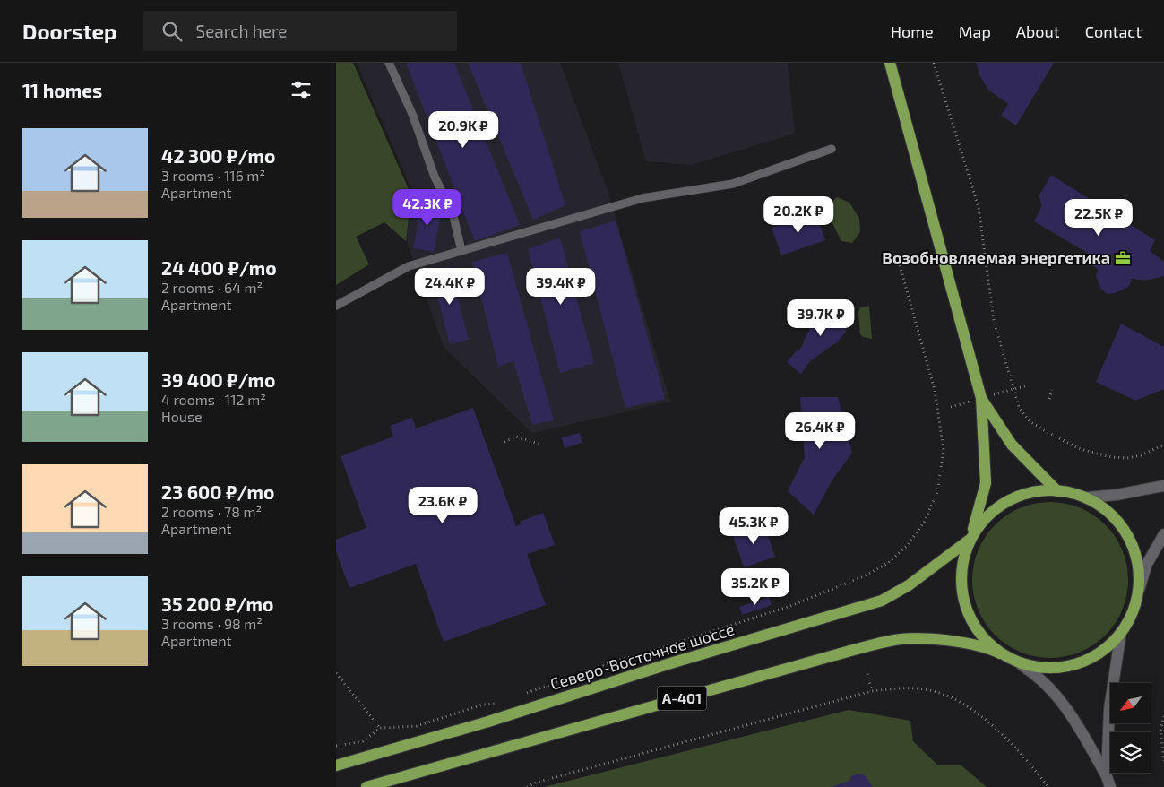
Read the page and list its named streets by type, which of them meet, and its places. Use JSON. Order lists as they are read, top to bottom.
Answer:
{
  "streets": {
    "main road": ["Северо-Восточное шоссе", "А-401"]
  },
  "places": {
    "office": ["Возобновляемая энергетика"]
  },
  "north": "bottom left",
  "page": {
    "header": "Doorstep",
    "search": "Search here",
    "nav": [
      "Home",
      "Map",
      "About",
      "Contact"
    ],
    "heading": "11 homes",
    "price": [
      "20.9K ₽",
      "42.3K ₽",
      "20.2K ₽",
      "22.5K ₽",
      "24.4K ₽",
      "39.4K ₽",
      "39.7K ₽",
      "26.4K ₽",
      "23.6K ₽",
      "45.3K ₽",
      "35.2K ₽"
    ],
    "list": [
      {
        "name": "42 300 ₽/mo",
        "note": "3 rooms · 116 m² · Apartment"
      },
      {
        "name": "24 400 ₽/mo",
        "note": "2 rooms · 64 m² · Apartment"
      },
      {
        "name": "39 400 ₽/mo",
        "note": "4 rooms · 112 m² · House"
      },
      {
        "name": "23 600 ₽/mo",
        "note": "2 rooms · 78 m² · Apartment"
      },
      {
        "name": "35 200 ₽/mo",
        "note": "3 rooms · 98 m² · Apartment"
      }
    ]
  }
}
